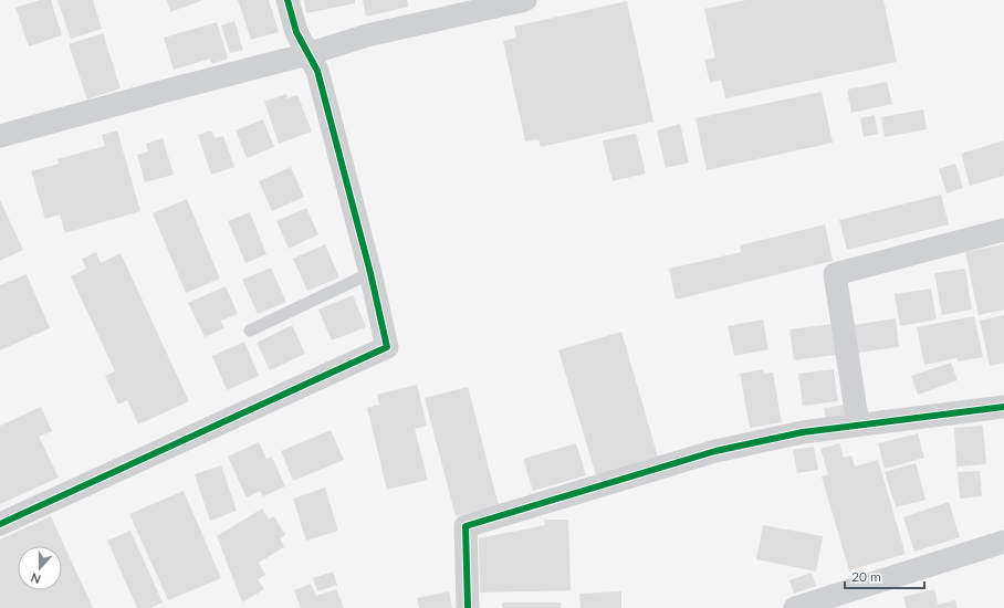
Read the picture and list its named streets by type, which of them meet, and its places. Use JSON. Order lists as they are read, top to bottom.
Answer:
{
  "scale_bar": "20 m",
  "north": "bottom"
}
